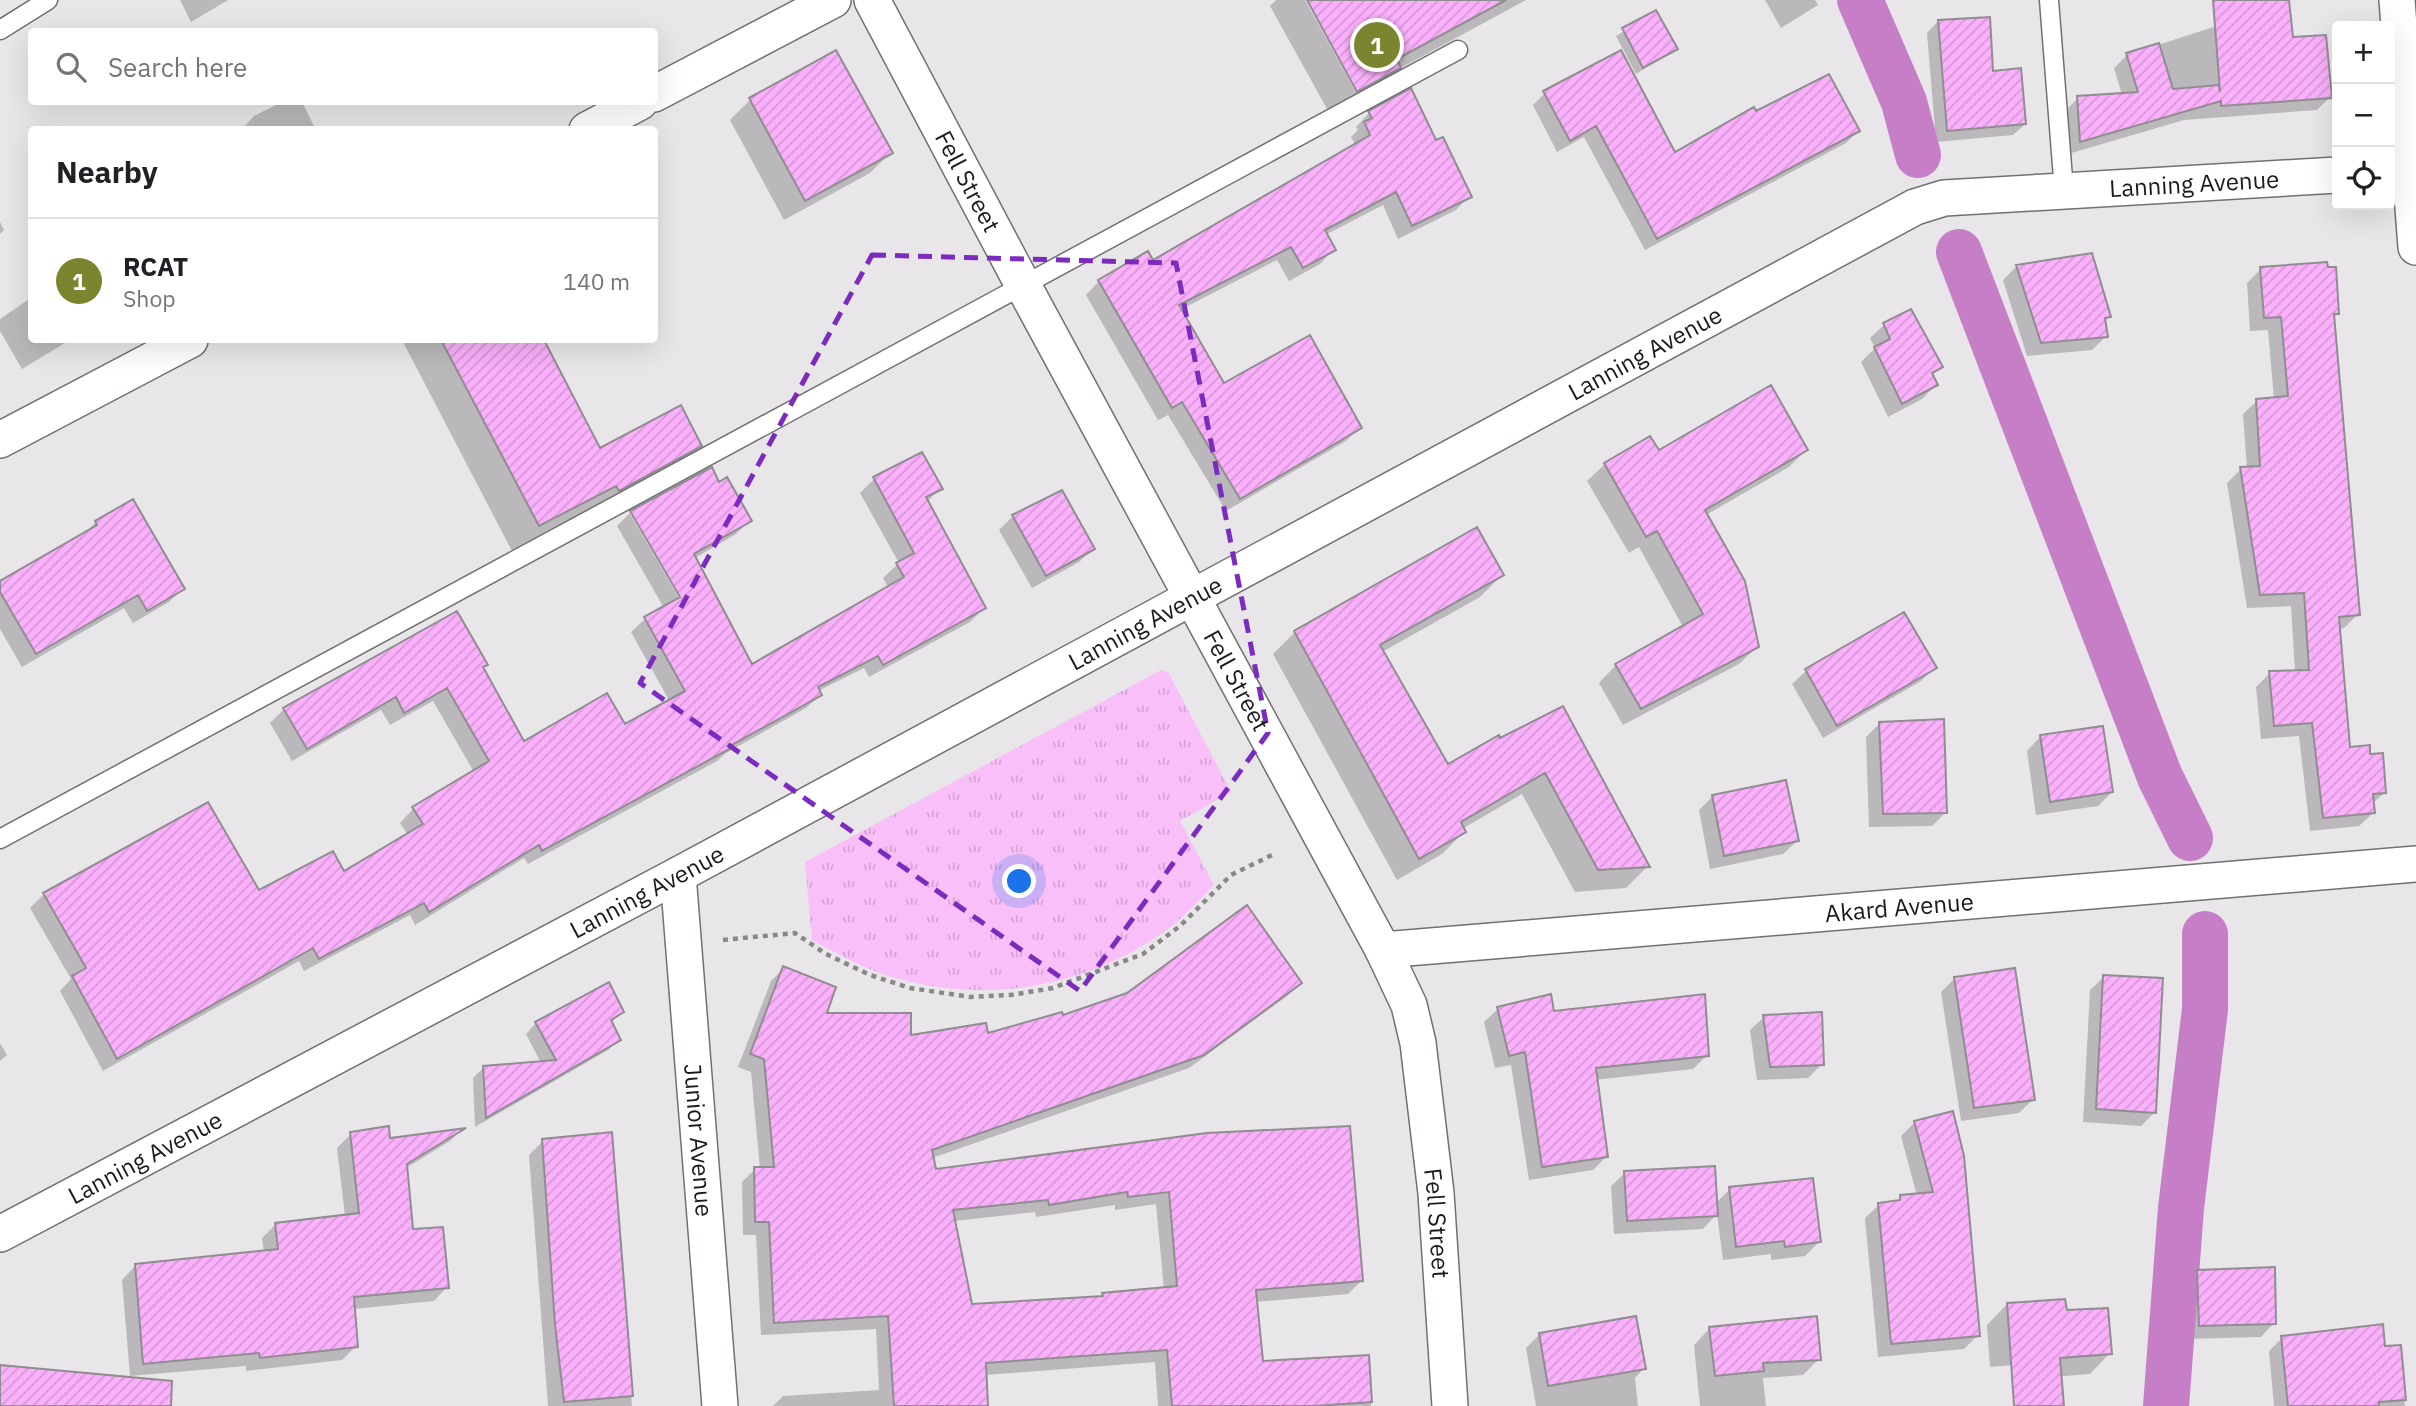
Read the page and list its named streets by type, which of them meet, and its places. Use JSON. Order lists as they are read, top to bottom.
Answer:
{
  "streets": {
    "street": [
      "Fell Street",
      "Lanning Avenue",
      "Akard Avenue",
      "Junior Avenue"
    ]
  },
  "crossings": [
    ["Fell Street", "Lanning Avenue"],
    ["Fell Street", "Akard Avenue"],
    ["Lanning Avenue", "Junior Avenue"]
  ],
  "page": {
    "pins": "1",
    "map_buttons": ["+", "−"],
    "search": "Search here",
    "heading": "Nearby",
    "list": [
      {
        "mark": "1",
        "name": "RCAT",
        "note": "Shop",
        "value": "140 m"
      }
    ]
  }
}
